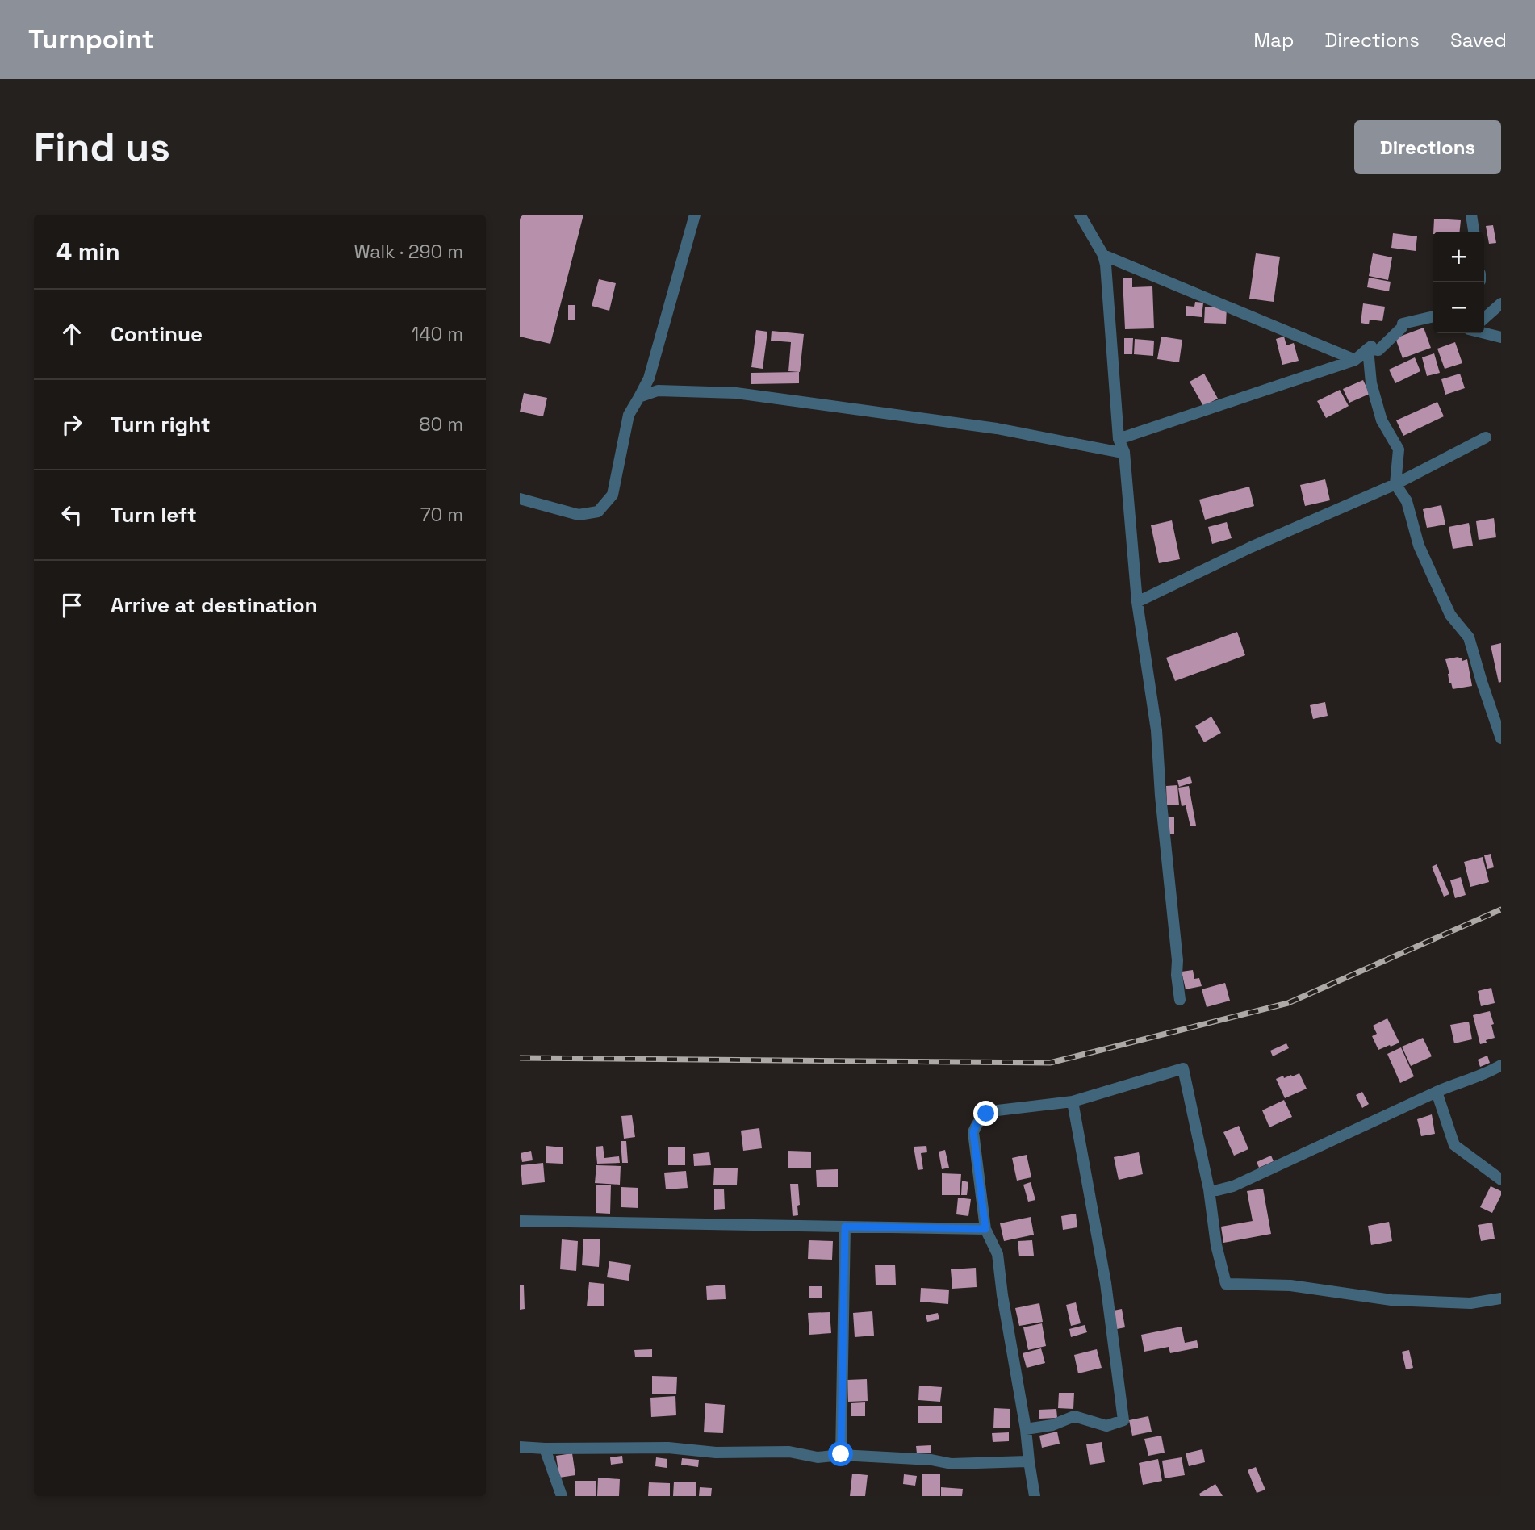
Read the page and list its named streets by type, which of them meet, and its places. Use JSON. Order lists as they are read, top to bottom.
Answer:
{
  "page": {
    "header": "Turnpoint",
    "nav": ["Map", "Directions", "Saved"],
    "buttons": "Directions",
    "title": "Find us",
    "heading": ["4 min", "Walk · 290 m"],
    "map_buttons": ["+", "−"],
    "list": [
      ["Continue", "140 m"],
      ["Turn right", "80 m"],
      ["Turn left", "70 m"],
      "Arrive at destination"
    ]
  }
}
